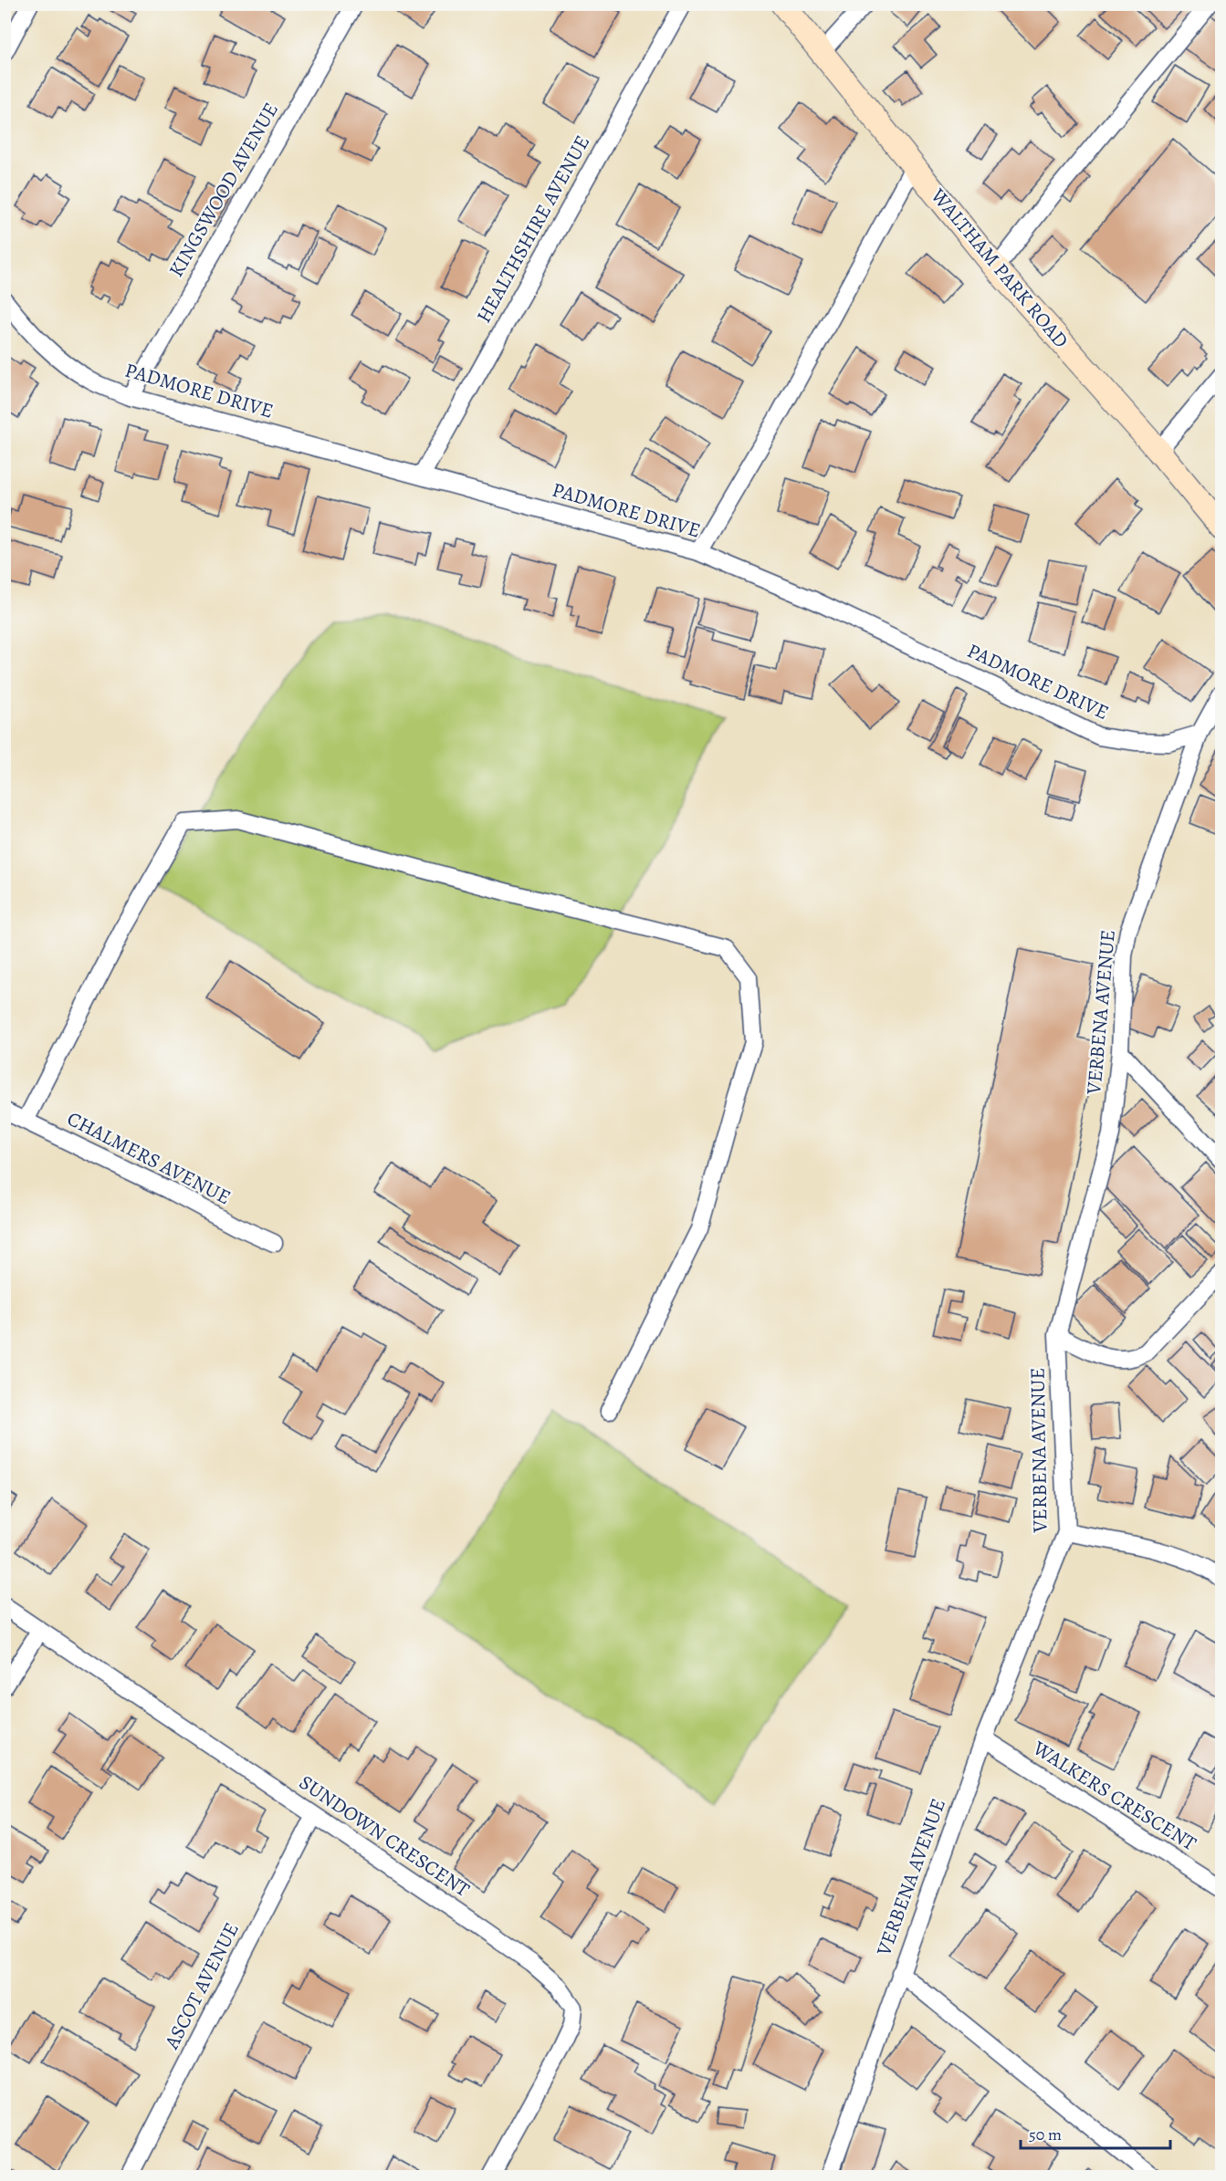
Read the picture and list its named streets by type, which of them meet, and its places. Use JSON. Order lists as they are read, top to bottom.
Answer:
{
  "streets": {
    "main road": ["WALTHAM PARK ROAD"],
    "street": [
      "KINGSWOOD AVENUE",
      "HEALTHSHIRE AVENUE",
      "PADMORE DRIVE",
      "VERBENA AVENUE",
      "CHALMERS AVENUE",
      "WALKERS CRESCENT",
      "SUNDOWN CRESCENT",
      "ASCOT AVENUE"
    ]
  },
  "crossings": [
    ["KINGSWOOD AVENUE", "PADMORE DRIVE"],
    ["HEALTHSHIRE AVENUE", "PADMORE DRIVE"],
    ["PADMORE DRIVE", "VERBENA AVENUE"],
    ["VERBENA AVENUE", "WALKERS CRESCENT"],
    ["SUNDOWN CRESCENT", "ASCOT AVENUE"]
  ],
  "scale_bar": "50 m"
}
